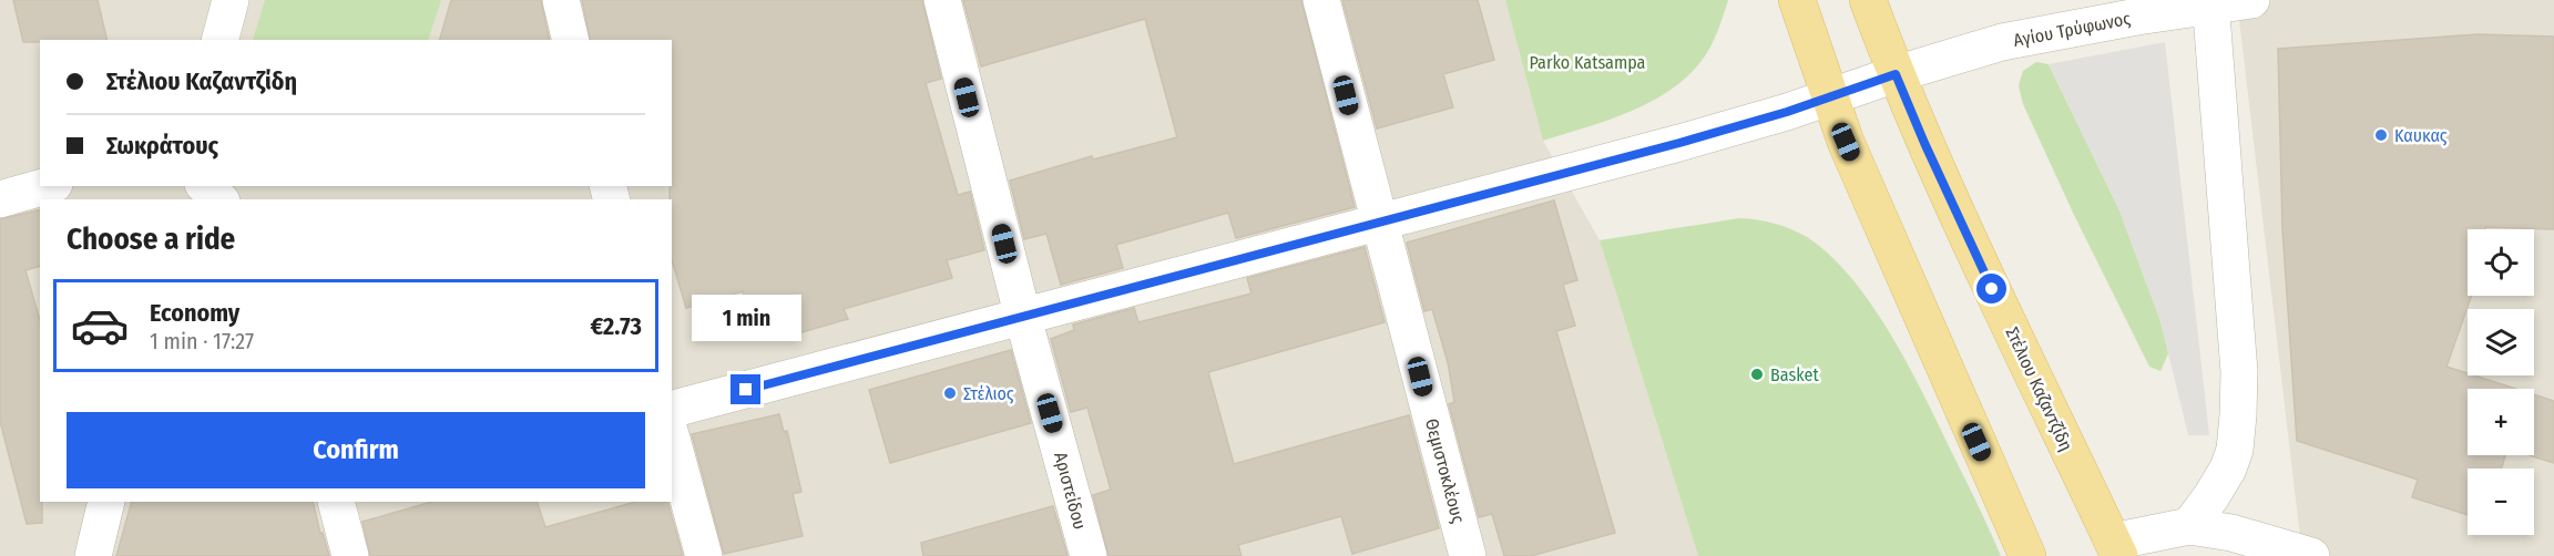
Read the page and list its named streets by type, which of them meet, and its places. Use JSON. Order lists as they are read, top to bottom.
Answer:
{
  "streets": {
    "main road": ["Στέλιου Καζαντζίδη"],
    "street": ["Αγίου Τρύφωνος", "Θεμιστοκλέους", "Αριστείδου"]
  },
  "crossings": [
    ["Αγίου Τρύφωνος", "Στέλιου Καζαντζίδη"],
    ["Αγίου Τρύφωνος", "Θεμιστοκλέους"],
    ["Αγίου Τρύφωνος", "Αριστείδου"]
  ],
  "parks": ["Parko Katsampa"],
  "places": ["Καυκας", "Basket", "Στέλιος"],
  "page": {
    "banner": ["Στέλιου Καζαντζίδη", "Σωκράτους"],
    "heading": "Choose a ride",
    "map_buttons": ["+", "−"],
    "list": [
      {
        "name": "Economy",
        "note": "1 min · 17:27",
        "value": "€2.73"
      }
    ],
    "bubble": "1 min",
    "buttons": "Confirm"
  }
}
